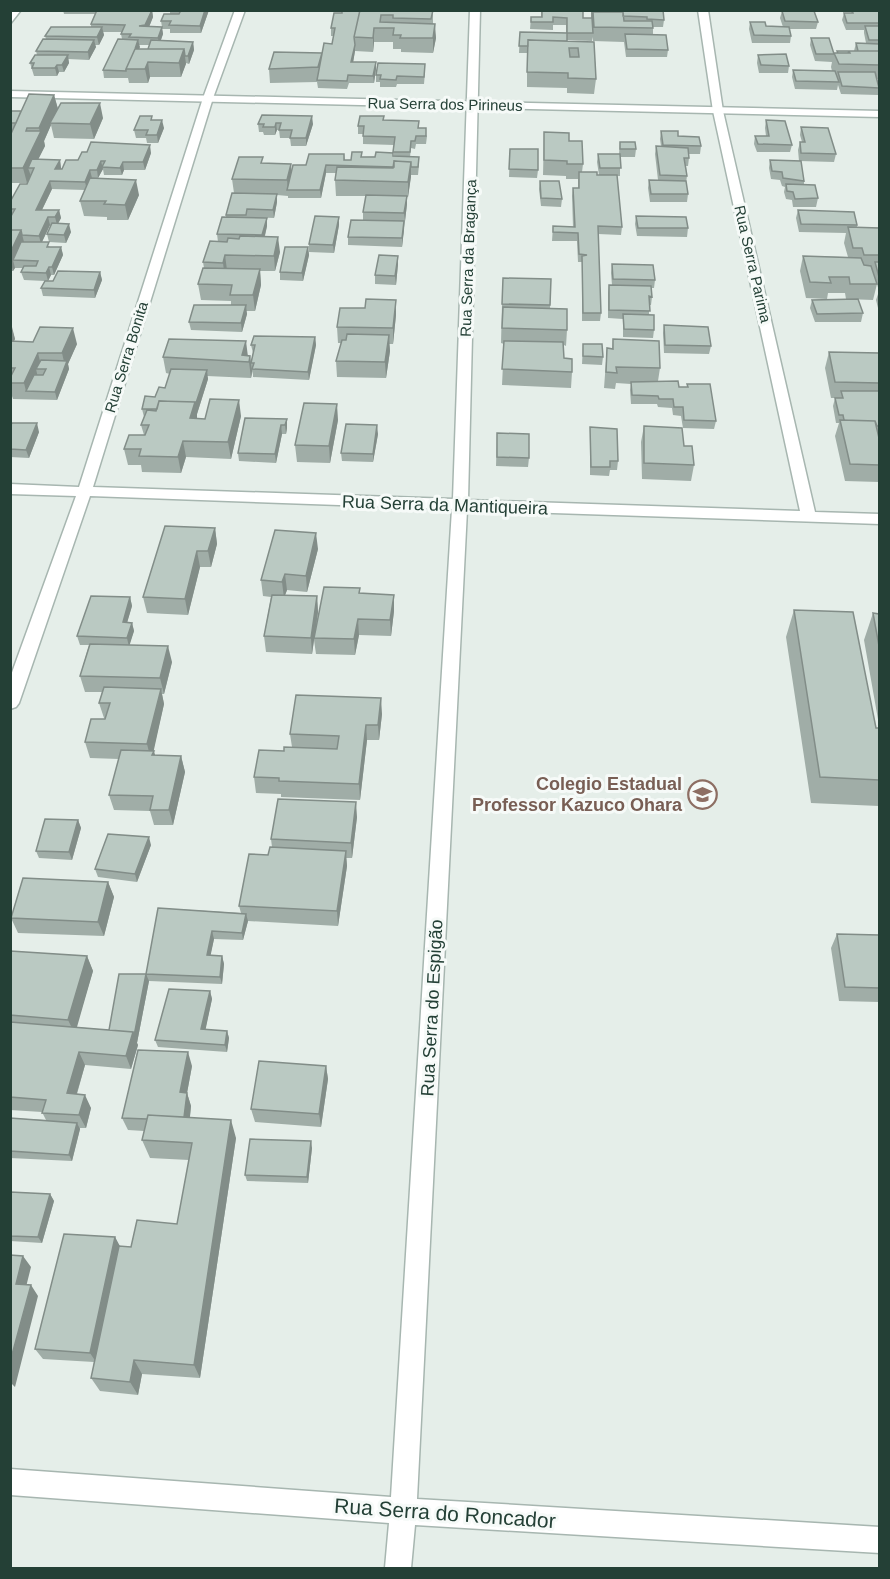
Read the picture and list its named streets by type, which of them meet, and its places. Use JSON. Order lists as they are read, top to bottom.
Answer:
{
  "streets": {
    "street": [
      "Rua Serra dos Pirineus",
      "Rua Serra da Bragança",
      "Rua Serra Parima",
      "Rua Serra Bonita",
      "Rua Serra da Mantiqueira",
      "Rua Serra do Espigão",
      "Rua Serra do Roncador"
    ]
  },
  "crossings": [
    ["Rua Serra dos Pirineus", "Rua Serra da Bragança"],
    ["Rua Serra dos Pirineus", "Rua Serra Parima"],
    ["Rua Serra dos Pirineus", "Rua Serra Bonita"],
    ["Rua Serra da Bragança", "Rua Serra da Mantiqueira"],
    ["Rua Serra da Bragança", "Rua Serra do Espigão"],
    ["Rua Serra Parima", "Rua Serra da Mantiqueira"],
    ["Rua Serra Bonita", "Rua Serra da Mantiqueira"],
    ["Rua Serra da Mantiqueira", "Rua Serra do Espigão"],
    ["Rua Serra do Espigão", "Rua Serra do Roncador"]
  ],
  "places": {
    "school or university": ["Colegio Estadual Professor Kazuco Ohara"]
  }
}
